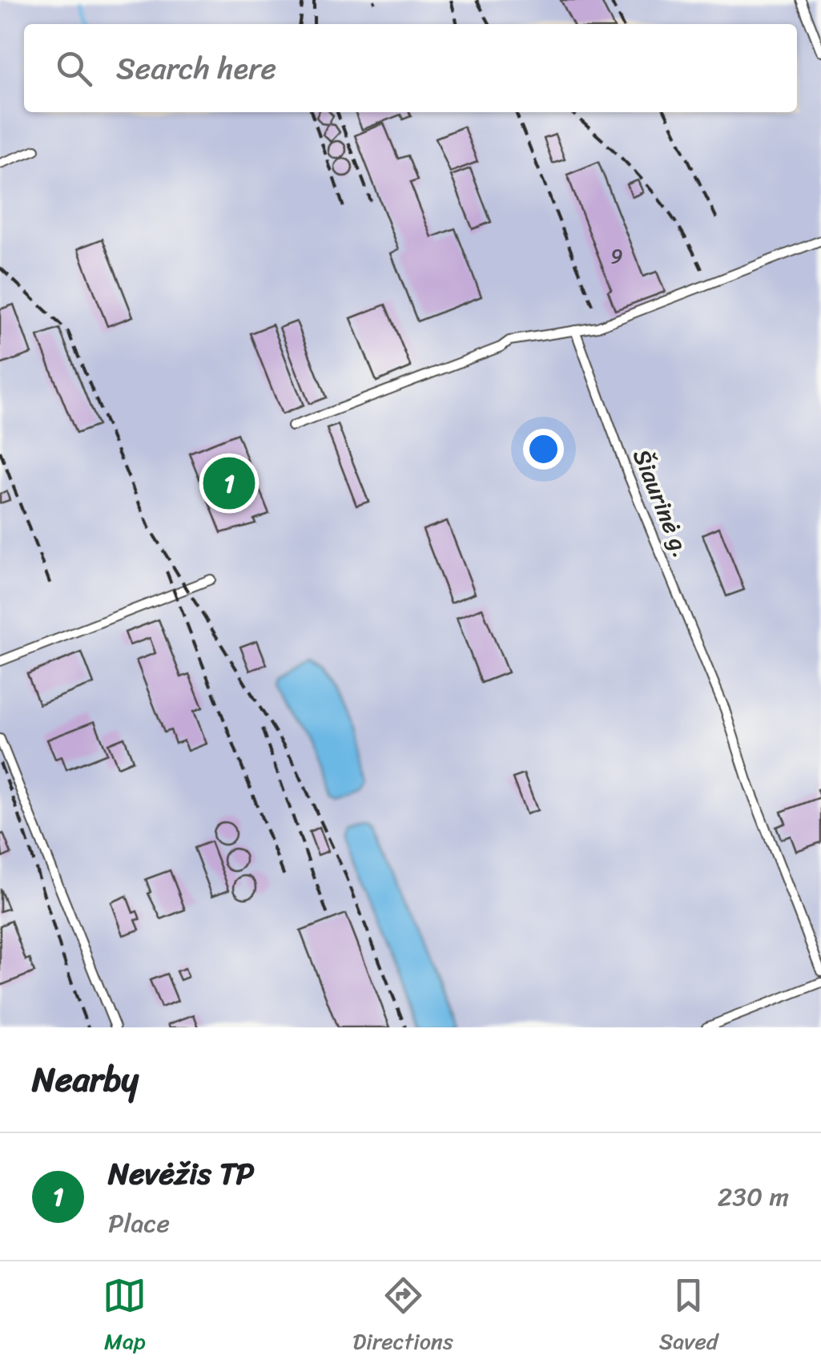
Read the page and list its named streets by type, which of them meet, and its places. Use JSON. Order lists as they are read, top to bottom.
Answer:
{
  "streets": {
    "street": ["Šiaurinė g."]
  },
  "house_numbers": ["9"],
  "page": {
    "search": "Search here",
    "pins": "1",
    "heading": "Nearby",
    "list": [
      {
        "mark": "1",
        "name": "Nevėžis TP",
        "note": "Place",
        "value": "230 m"
      }
    ],
    "nav": ["Map", "Directions", "Saved"]
  }
}
